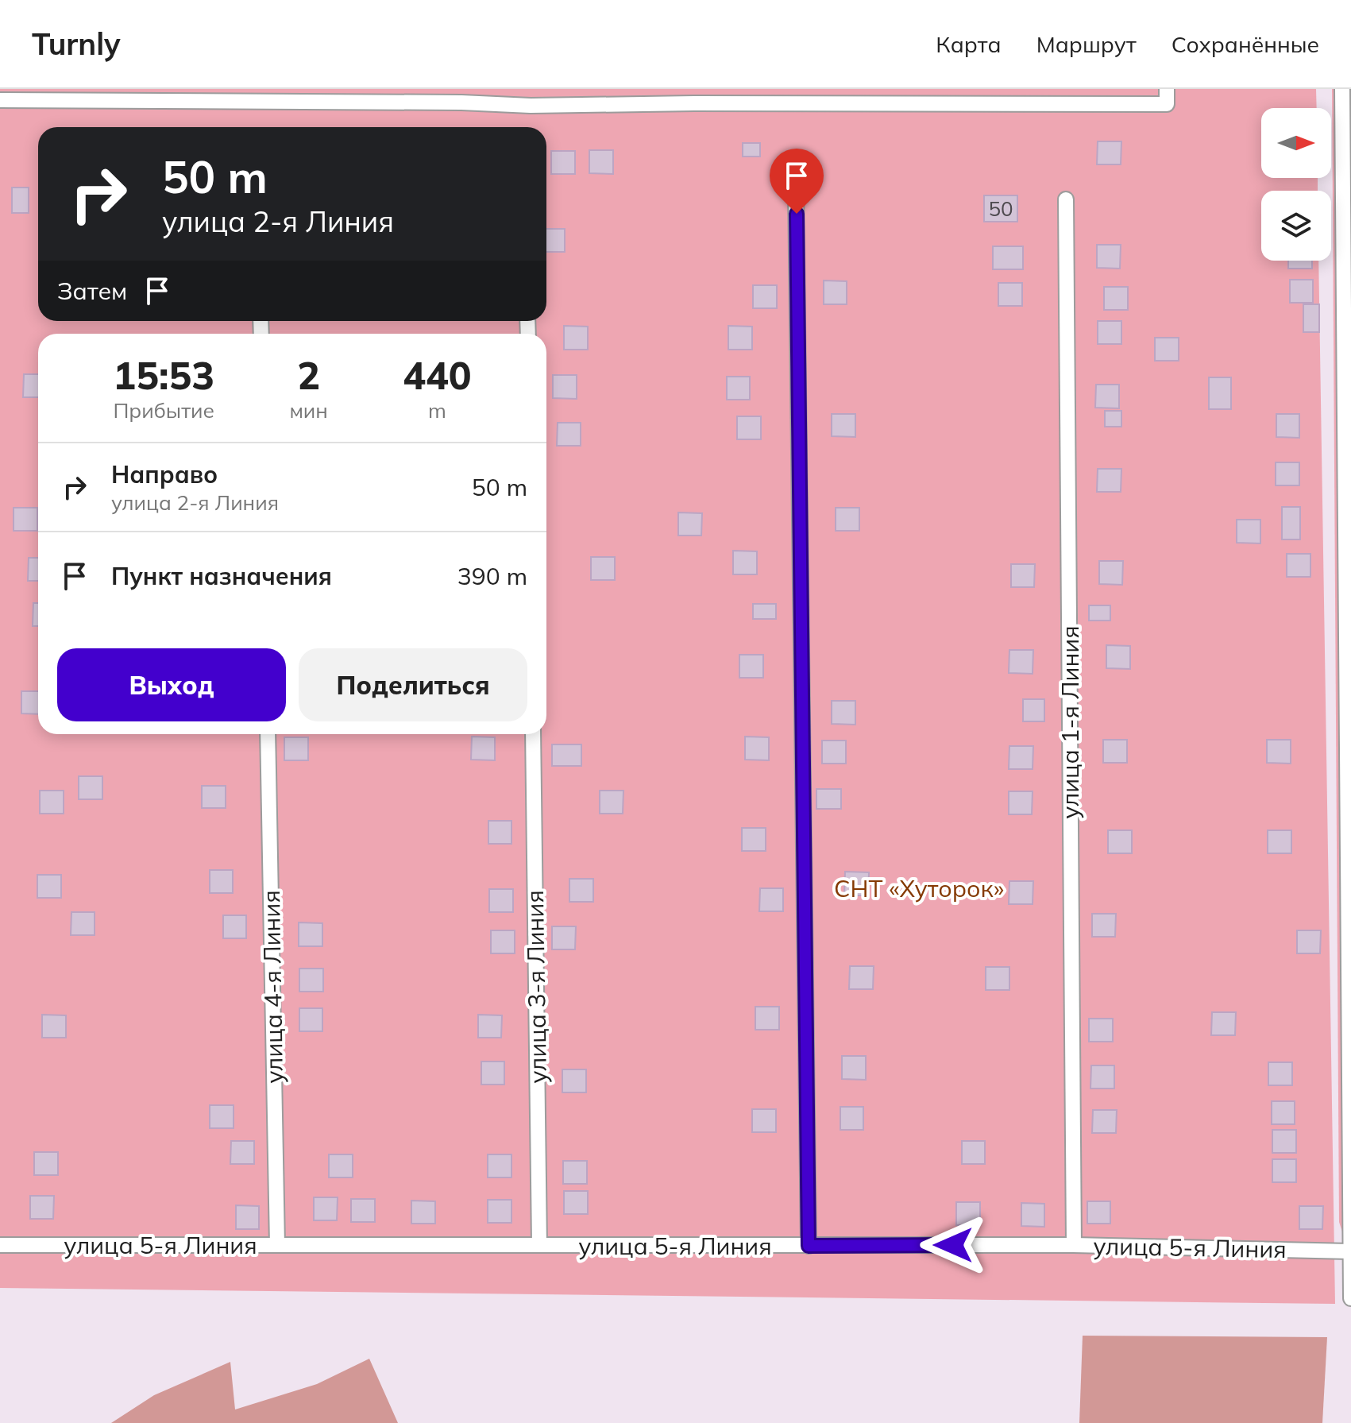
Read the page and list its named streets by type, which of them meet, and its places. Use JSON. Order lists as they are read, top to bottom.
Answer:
{
  "streets": {
    "street": [
      "улица 1-я Линия",
      "улица 4-я Линия",
      "улица 3-я Линия",
      "улица 5-я Линия"
    ]
  },
  "crossings": [
    ["улица 1-я Линия", "улица 5-я Линия"],
    ["улица 4-я Линия", "улица 5-я Линия"],
    ["улица 3-я Линия", "улица 5-я Линия"]
  ],
  "parks": ["СНТ «Хуторок»"],
  "house_numbers": ["50"],
  "north": "right",
  "page": {
    "header": "Turnly",
    "nav": ["Карта", "Маршрут", "Сохранённые"],
    "turn": ["50 m", "улица 2-я Линия"],
    "then": "Затем",
    "eta": [
      "15:53",
      "Прибытие",
      "2",
      "мин",
      "440",
      "m"
    ],
    "list": [
      {
        "name": "Направо",
        "note": "улица 2-я Линия",
        "value": "50 m"
      },
      {
        "name": "Пункт назначения",
        "value": "390 m"
      }
    ],
    "buttons": ["Выход", "Поделиться"]
  }
}
